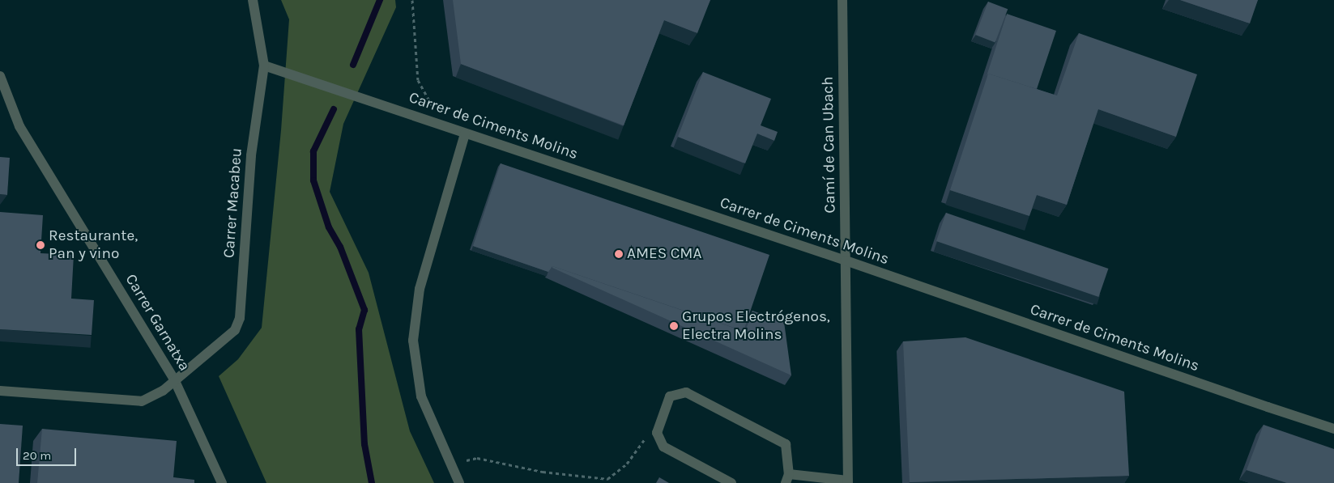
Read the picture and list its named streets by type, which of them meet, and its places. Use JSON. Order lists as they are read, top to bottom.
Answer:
{
  "streets": {
    "street": [
      "Carrer de Ciments Molins",
      "Camí de Can Ubach",
      "Carrer Macabeu",
      "Carrer Garnatxa"
    ]
  },
  "crossings": [
    ["Carrer de Ciments Molins", "Camí de Can Ubach"],
    ["Carrer de Ciments Molins", "Carrer Macabeu"],
    ["Carrer Macabeu", "Carrer Garnatxa"]
  ],
  "places": ["Restaurante, Pan y vino", "AMES CMA", "Grupos Electrógenos, Electra Molins"],
  "scale_bar": "20 m"
}
